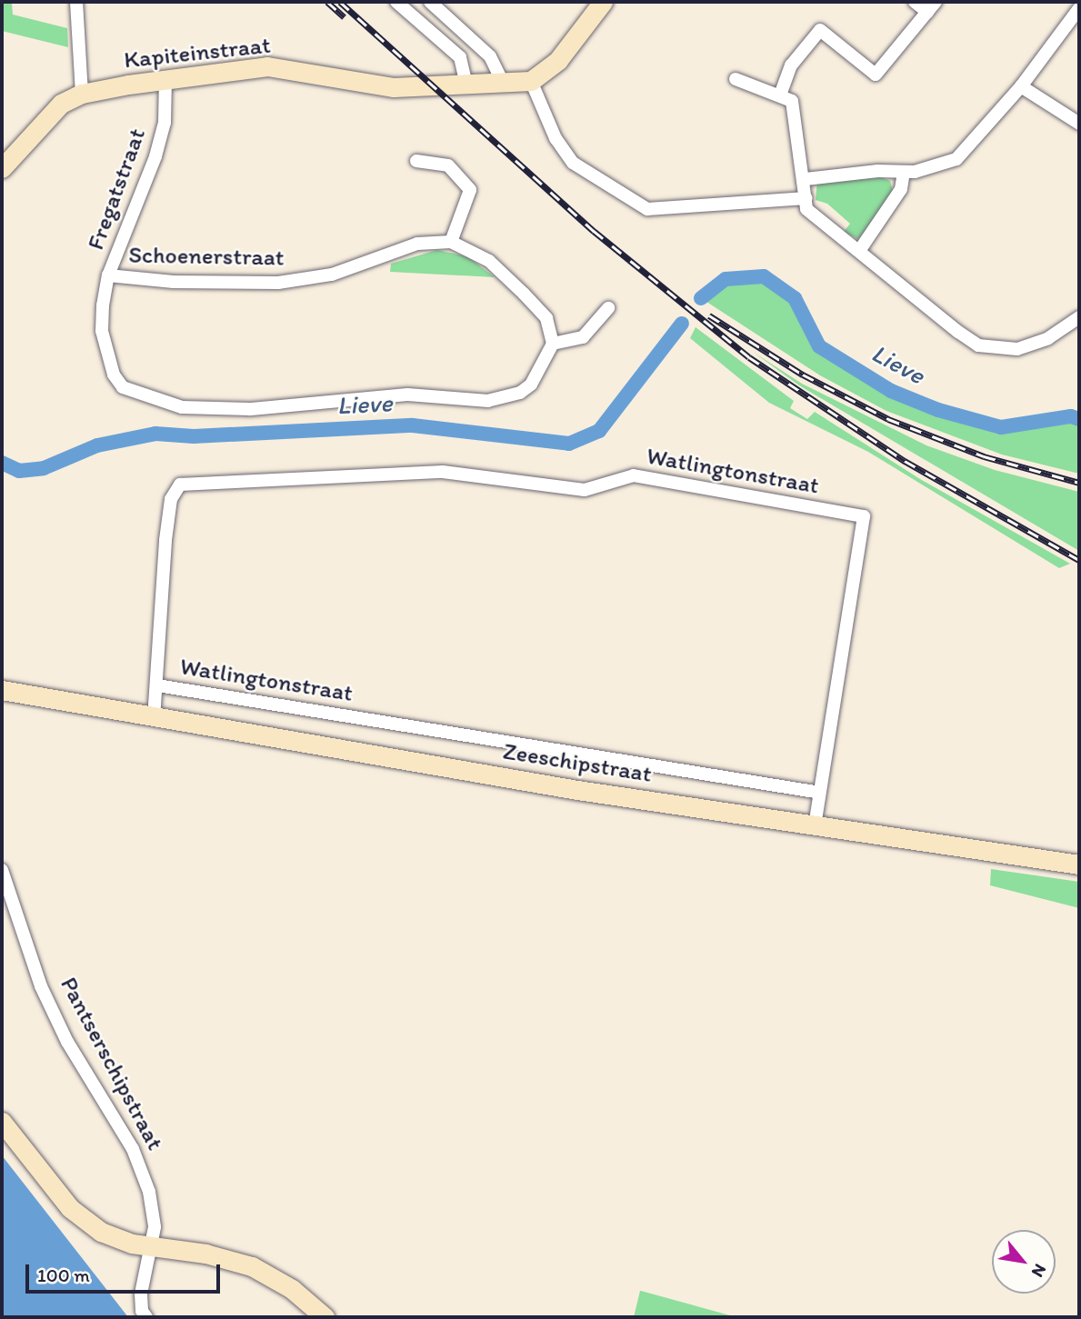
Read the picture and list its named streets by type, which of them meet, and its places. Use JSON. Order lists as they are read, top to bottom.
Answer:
{
  "streets": {
    "main road": ["Kapiteinstraat", "Zeeschipstraat"],
    "street": [
      "Fregatstraat",
      "Schoenerstraat",
      "Watlingtonstraat",
      "Pantserschipstraat"
    ]
  },
  "crossings": [
    ["Kapiteinstraat", "Fregatstraat"],
    ["Fregatstraat", "Schoenerstraat"],
    ["Watlingtonstraat", "Zeeschipstraat"]
  ],
  "water": ["Lieve"],
  "scale_bar": "100 m",
  "north": "bottom right"
}
